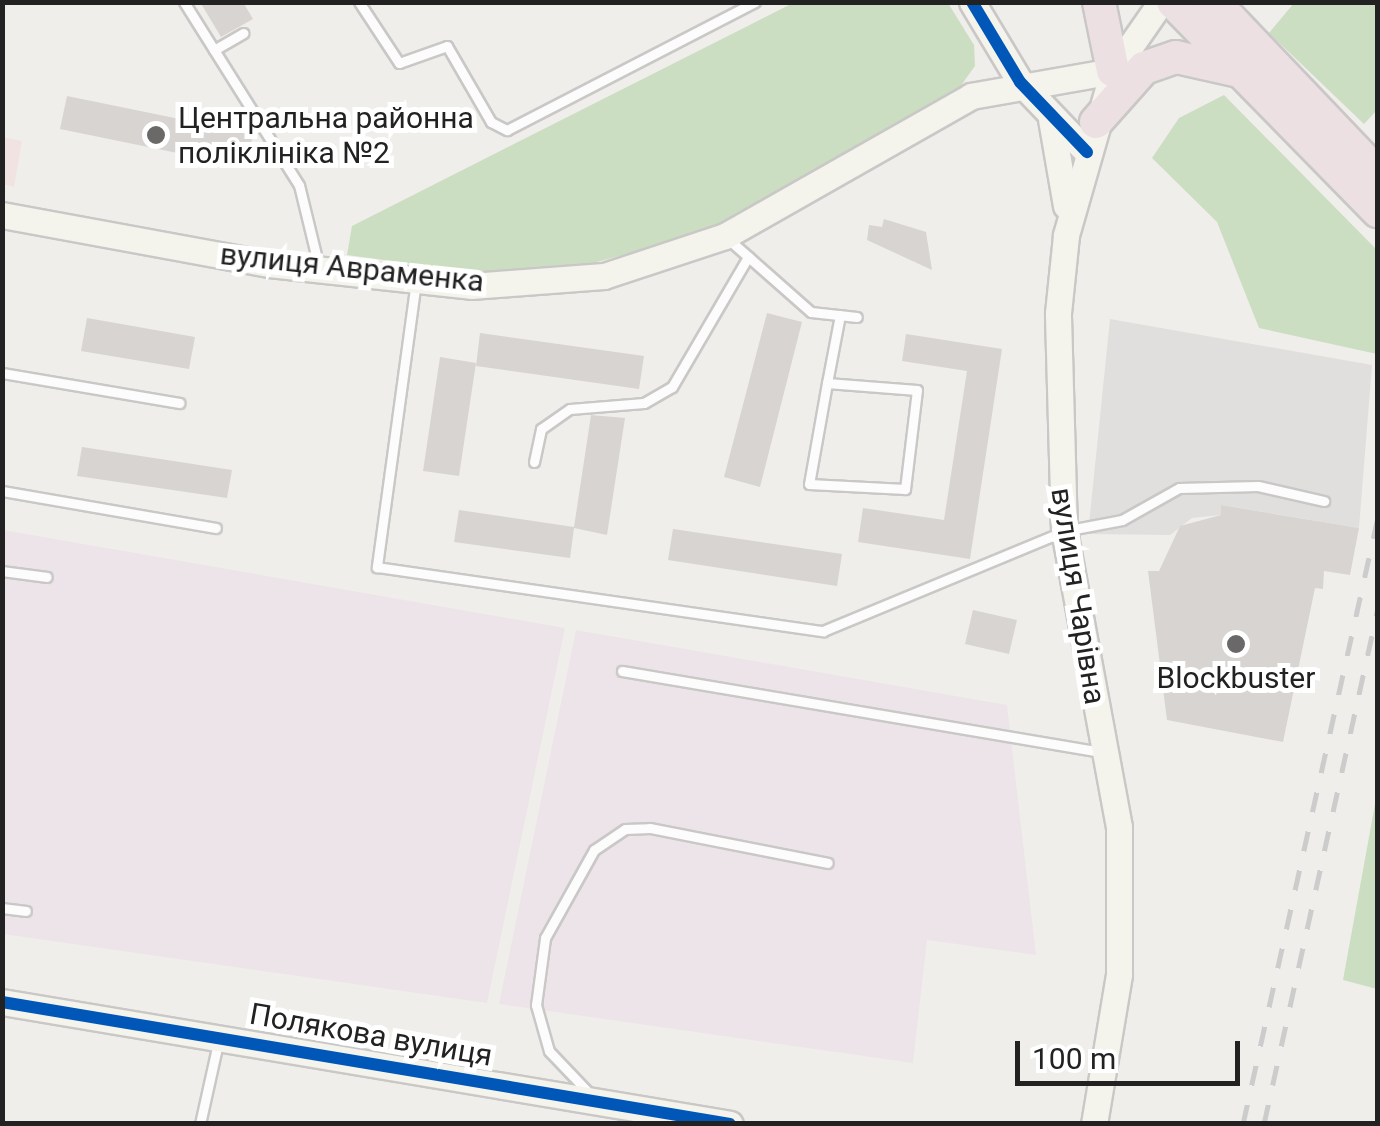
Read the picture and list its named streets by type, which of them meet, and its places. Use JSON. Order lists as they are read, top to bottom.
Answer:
{
  "streets": {
    "main road": ["вулиця Авраменка", "вулиця Чарівна", "Полякова вулиця"]
  },
  "crossings": [
    ["вулиця Авраменка", "вулиця Чарівна"]
  ],
  "places": ["Центральна районна поліклініка №2", "Blockbuster"],
  "scale_bar": "100 m"
}
